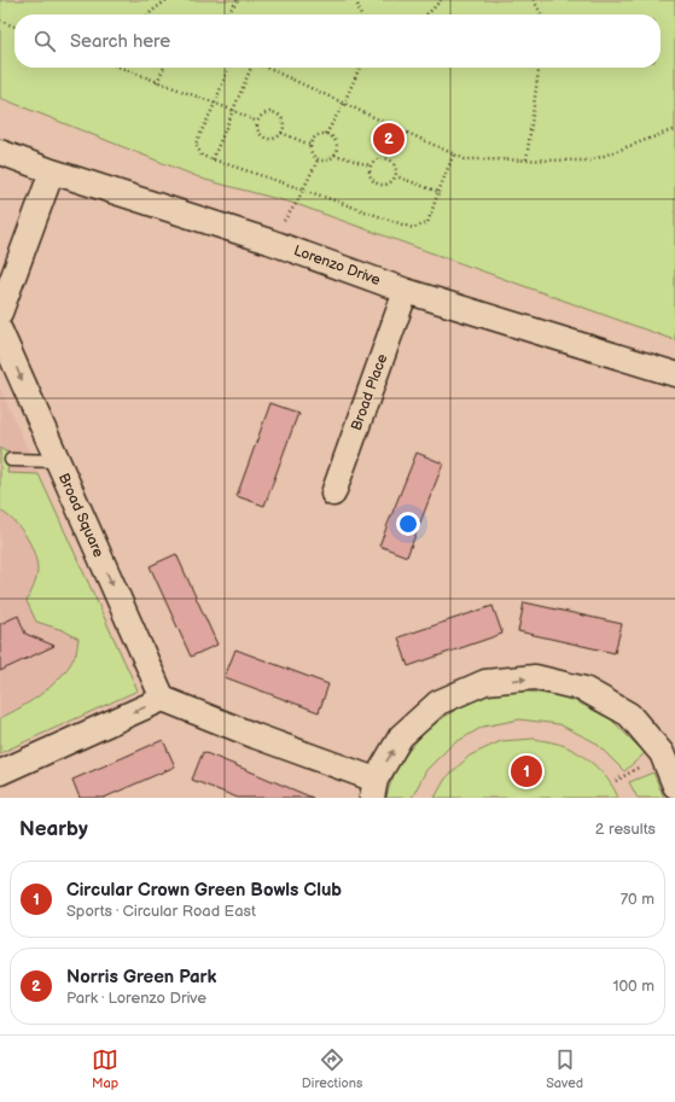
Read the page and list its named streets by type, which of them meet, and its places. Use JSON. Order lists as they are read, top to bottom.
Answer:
{
  "streets": {
    "street": ["Lorenzo Drive", "Broad Place", "Broad Square"]
  },
  "crossings": [
    ["Lorenzo Drive", "Broad Place"]
  ],
  "one_way": ["Broad Square"],
  "page": {
    "search": "Search here",
    "pins": ["2", "1"],
    "heading": ["Nearby", "2 results"],
    "list": [
      {
        "mark": "1",
        "name": "Circular Crown Green Bowls Club",
        "note": "Sports · Circular Road East",
        "value": "70 m"
      },
      {
        "mark": "2",
        "name": "Norris Green Park",
        "note": "Park · Lorenzo Drive",
        "value": "100 m"
      }
    ],
    "nav": ["Map", "Directions", "Saved"]
  }
}
